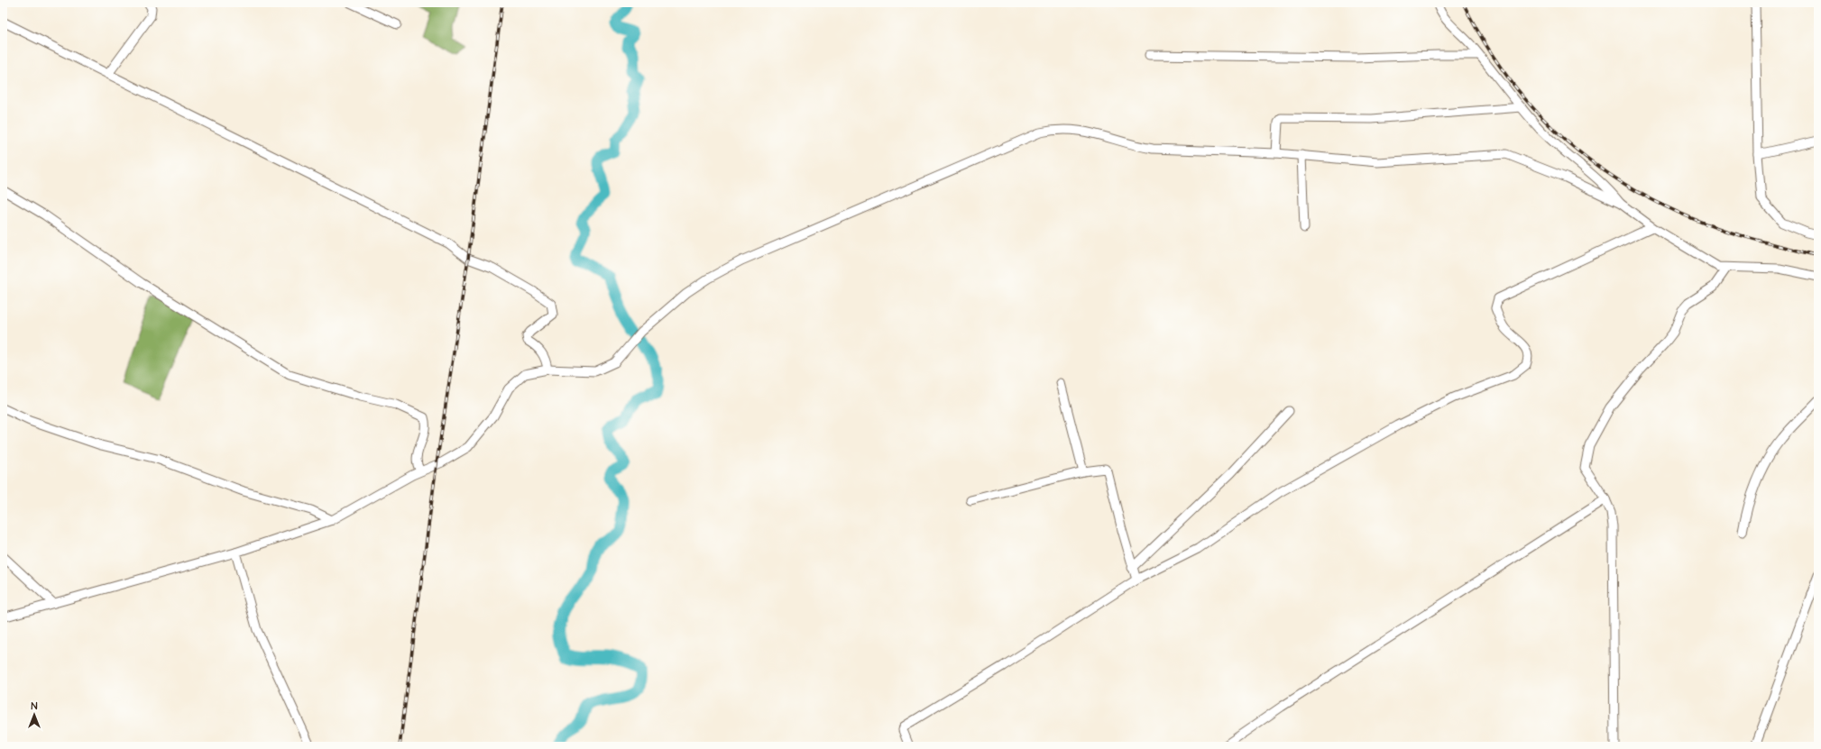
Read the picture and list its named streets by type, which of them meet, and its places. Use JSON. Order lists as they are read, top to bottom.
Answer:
{
  "north": "top"
}
